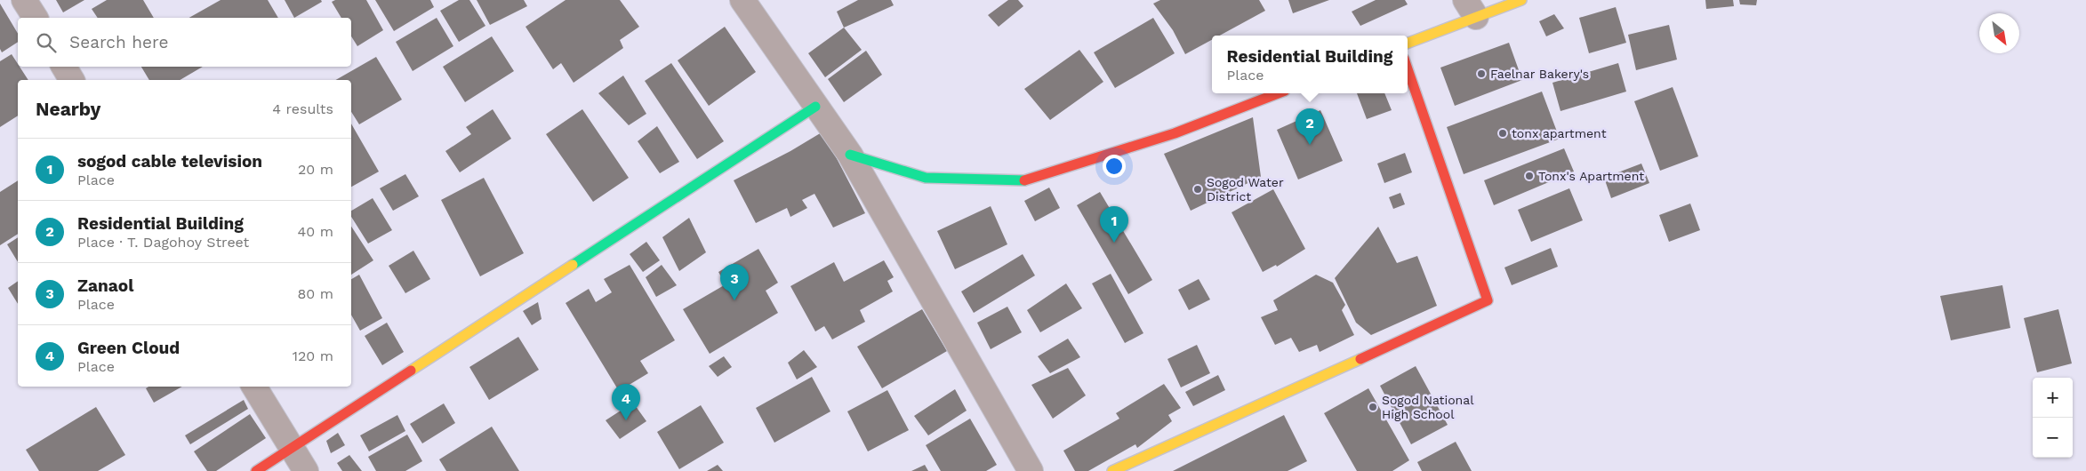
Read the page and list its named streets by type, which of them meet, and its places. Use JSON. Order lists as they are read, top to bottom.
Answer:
{
  "places": [
    "Faelnar Bakery's",
    "tonx apartment",
    "Tonx's Apartment",
    "Sogod Water District",
    "Sogod National High School"
  ],
  "north": "bottom right",
  "page": {
    "search": "Search here",
    "popup": ["Residential Building", "Place"],
    "heading": ["Nearby", "4 results"],
    "pins": [
      "2",
      "1",
      "3",
      "4"
    ],
    "list": [
      {
        "mark": "1",
        "name": "sogod cable television",
        "note": "Place",
        "value": "20 m"
      },
      {
        "mark": "2",
        "name": "Residential Building",
        "note": "Place · T. Dagohoy Street",
        "value": "40 m"
      },
      {
        "mark": "3",
        "name": "Zanaol",
        "note": "Place",
        "value": "80 m"
      },
      {
        "mark": "4",
        "name": "Green Cloud",
        "note": "Place",
        "value": "120 m"
      }
    ],
    "map_buttons": ["+", "−"]
  }
}
